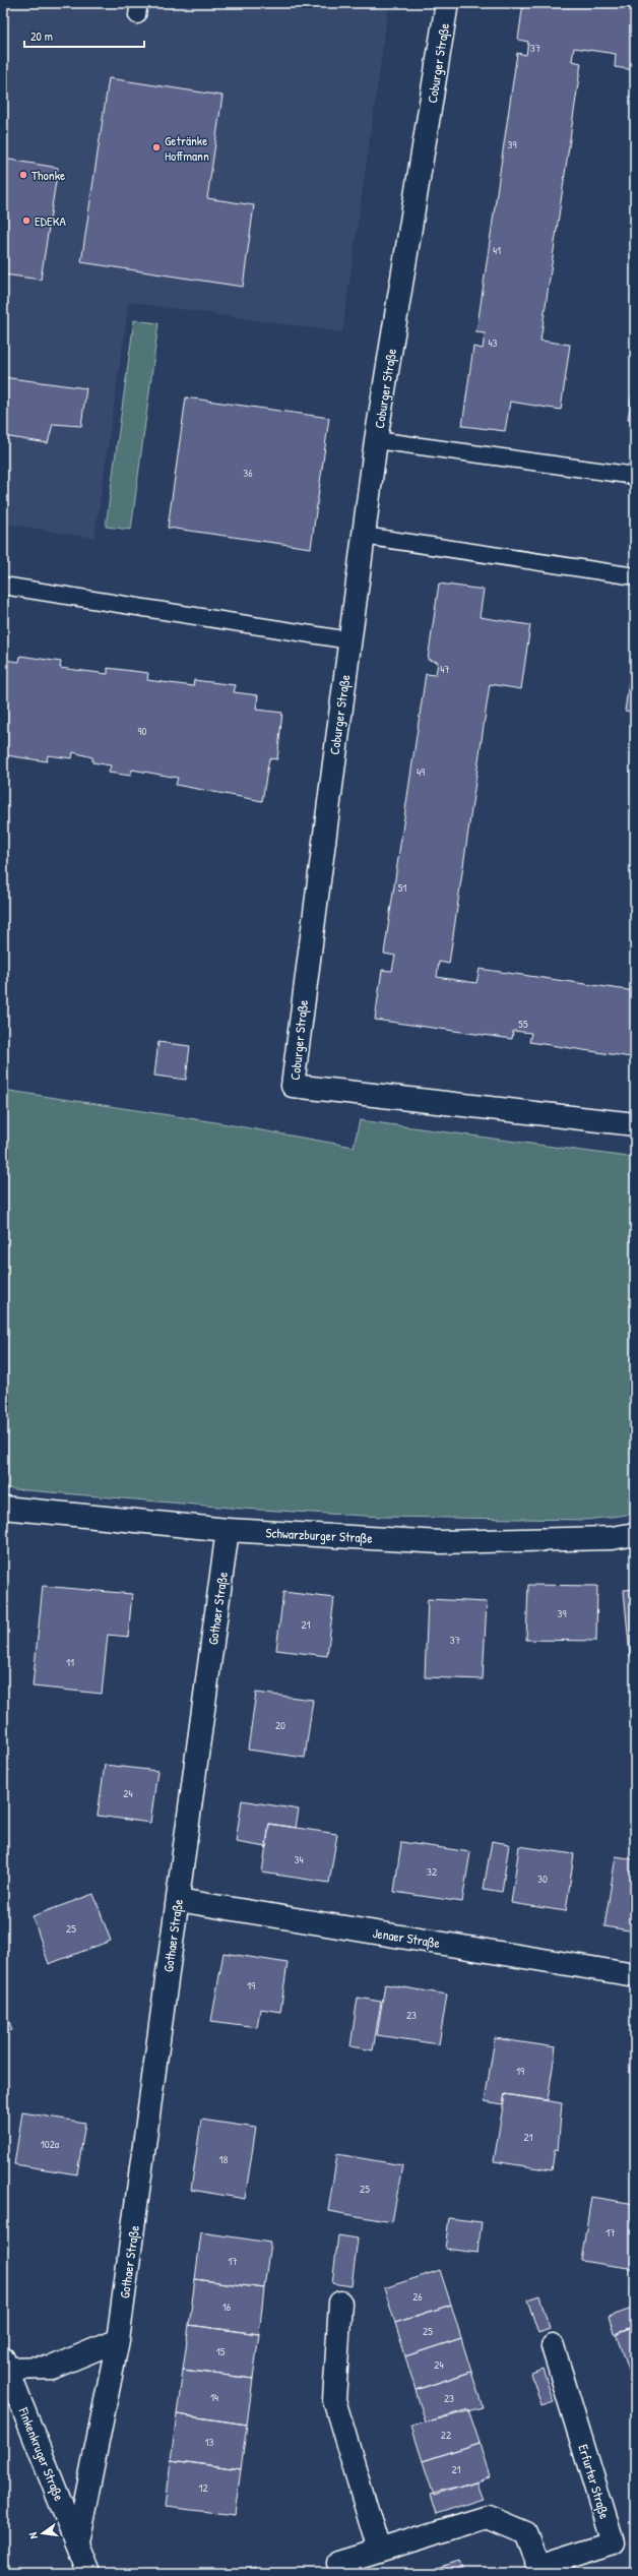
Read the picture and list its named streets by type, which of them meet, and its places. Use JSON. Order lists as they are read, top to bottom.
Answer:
{
  "streets": {
    "street": [
      "Coburger Straße",
      "Schwarzburger Straße",
      "Gothaer Straße",
      "Jenaer Straße",
      "Finkenkruger Straße",
      "Erfurter Straße"
    ]
  },
  "crossings": [
    ["Schwarzburger Straße", "Gothaer Straße"],
    ["Gothaer Straße", "Jenaer Straße"],
    ["Gothaer Straße", "Finkenkruger Straße"]
  ],
  "places": ["Getränke Hoffmann", "Thonke", "EDEKA"],
  "house_numbers": [
    "37",
    "39",
    "41",
    "43",
    "36",
    "47",
    "90",
    "49",
    "51",
    "55",
    "39",
    "21",
    "37",
    "11",
    "20",
    "24",
    "34",
    "32",
    "30",
    "25",
    "19",
    "23",
    "19",
    "21",
    "102a",
    "18",
    "25",
    "17",
    "17",
    "26",
    "16",
    "25",
    "15",
    "24",
    "14",
    "23",
    "22",
    "13",
    "21",
    "12"
  ],
  "scale_bar": "20 m",
  "north": "left"
}
